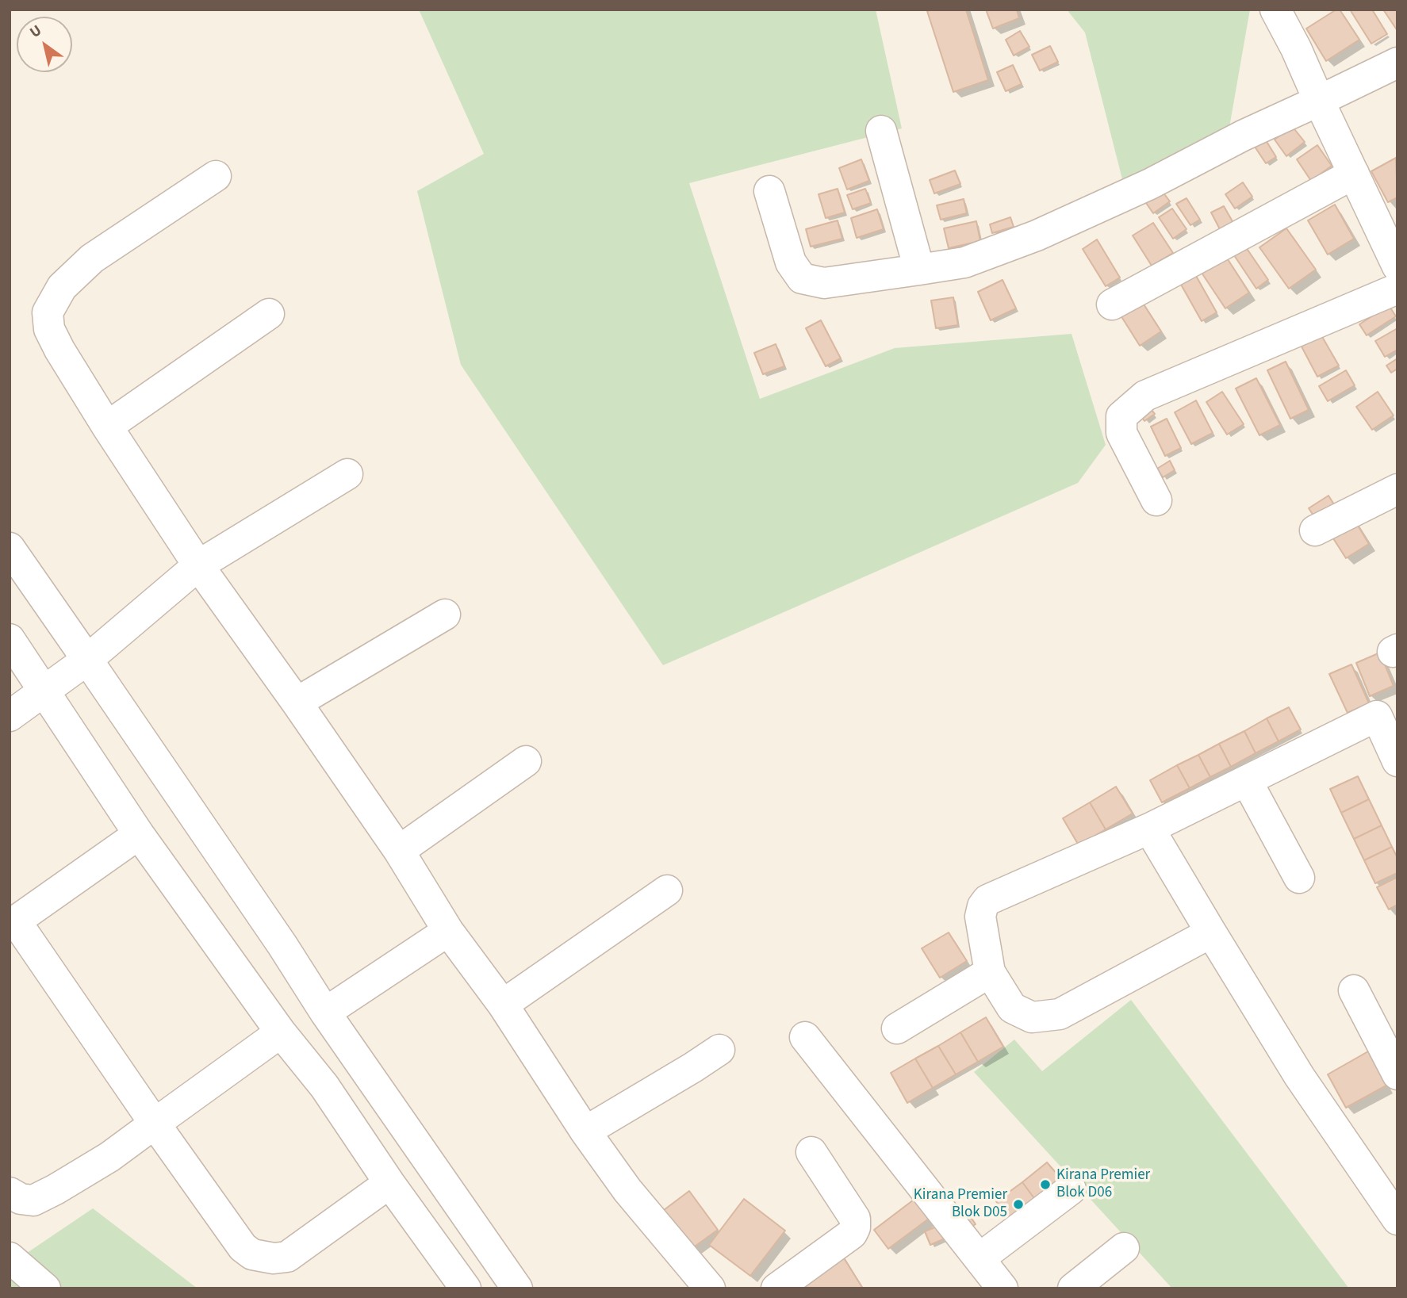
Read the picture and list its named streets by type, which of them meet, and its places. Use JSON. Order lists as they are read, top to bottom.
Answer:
{
  "places": ["Kirana Premier Blok D06", "Kirana Premier Blok D05"],
  "north": "top left"
}
